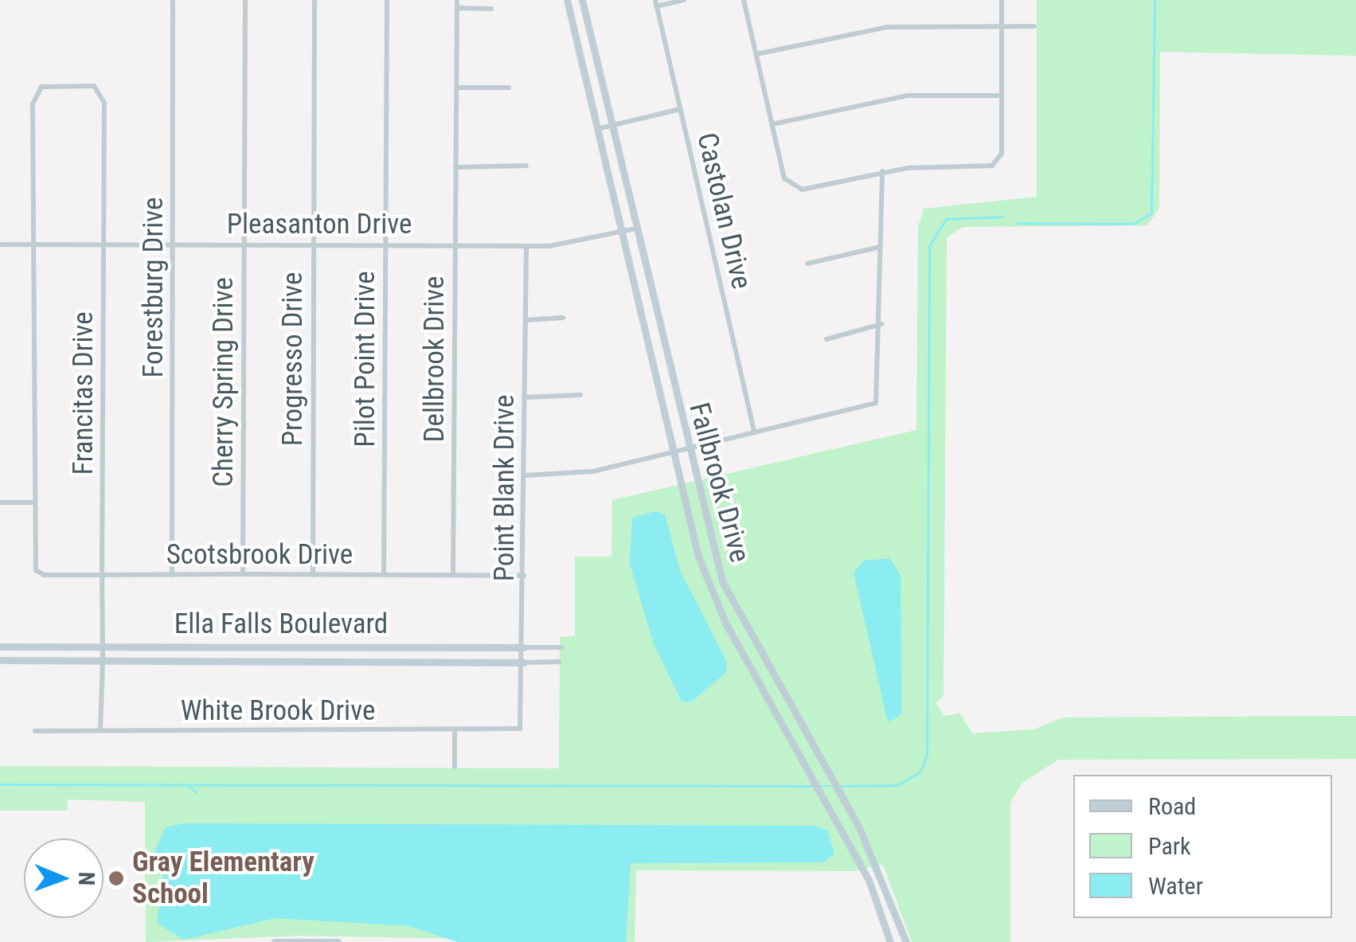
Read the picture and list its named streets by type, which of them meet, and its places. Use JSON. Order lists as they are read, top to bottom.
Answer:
{
  "streets": {
    "main road": ["Fallbrook Drive", "Ella Falls Boulevard"],
    "street": [
      "Castolan Drive",
      "Pleasanton Drive",
      "Forestburg Drive",
      "Progresso Drive",
      "Pilot Point Drive",
      "Dellbrook Drive",
      "Cherry Spring Drive",
      "Francitas Drive",
      "Point Blank Drive",
      "Scotsbrook Drive",
      "White Brook Drive"
    ]
  },
  "crossings": [
    ["Pleasanton Drive", "Forestburg Drive"],
    ["Pleasanton Drive", "Progresso Drive"],
    ["Pleasanton Drive", "Pilot Point Drive"],
    ["Pleasanton Drive", "Dellbrook Drive"],
    ["Pleasanton Drive", "Cherry Spring Drive"],
    ["Pleasanton Drive", "Francitas Drive"],
    ["Pleasanton Drive", "Fallbrook Drive"],
    ["Pleasanton Drive", "Point Blank Drive"],
    ["Forestburg Drive", "Scotsbrook Drive"],
    ["Progresso Drive", "Scotsbrook Drive"],
    ["Pilot Point Drive", "Scotsbrook Drive"],
    ["Dellbrook Drive", "Scotsbrook Drive"],
    ["Cherry Spring Drive", "Scotsbrook Drive"],
    ["Francitas Drive", "Scotsbrook Drive"],
    ["Francitas Drive", "Ella Falls Boulevard"],
    ["Francitas Drive", "White Brook Drive"],
    ["Point Blank Drive", "Scotsbrook Drive"],
    ["Point Blank Drive", "Ella Falls Boulevard"],
    ["Point Blank Drive", "White Brook Drive"]
  ],
  "places": ["Gray Elementary School"],
  "legend": ["Road", "Park", "Water"],
  "north": "right"
}
